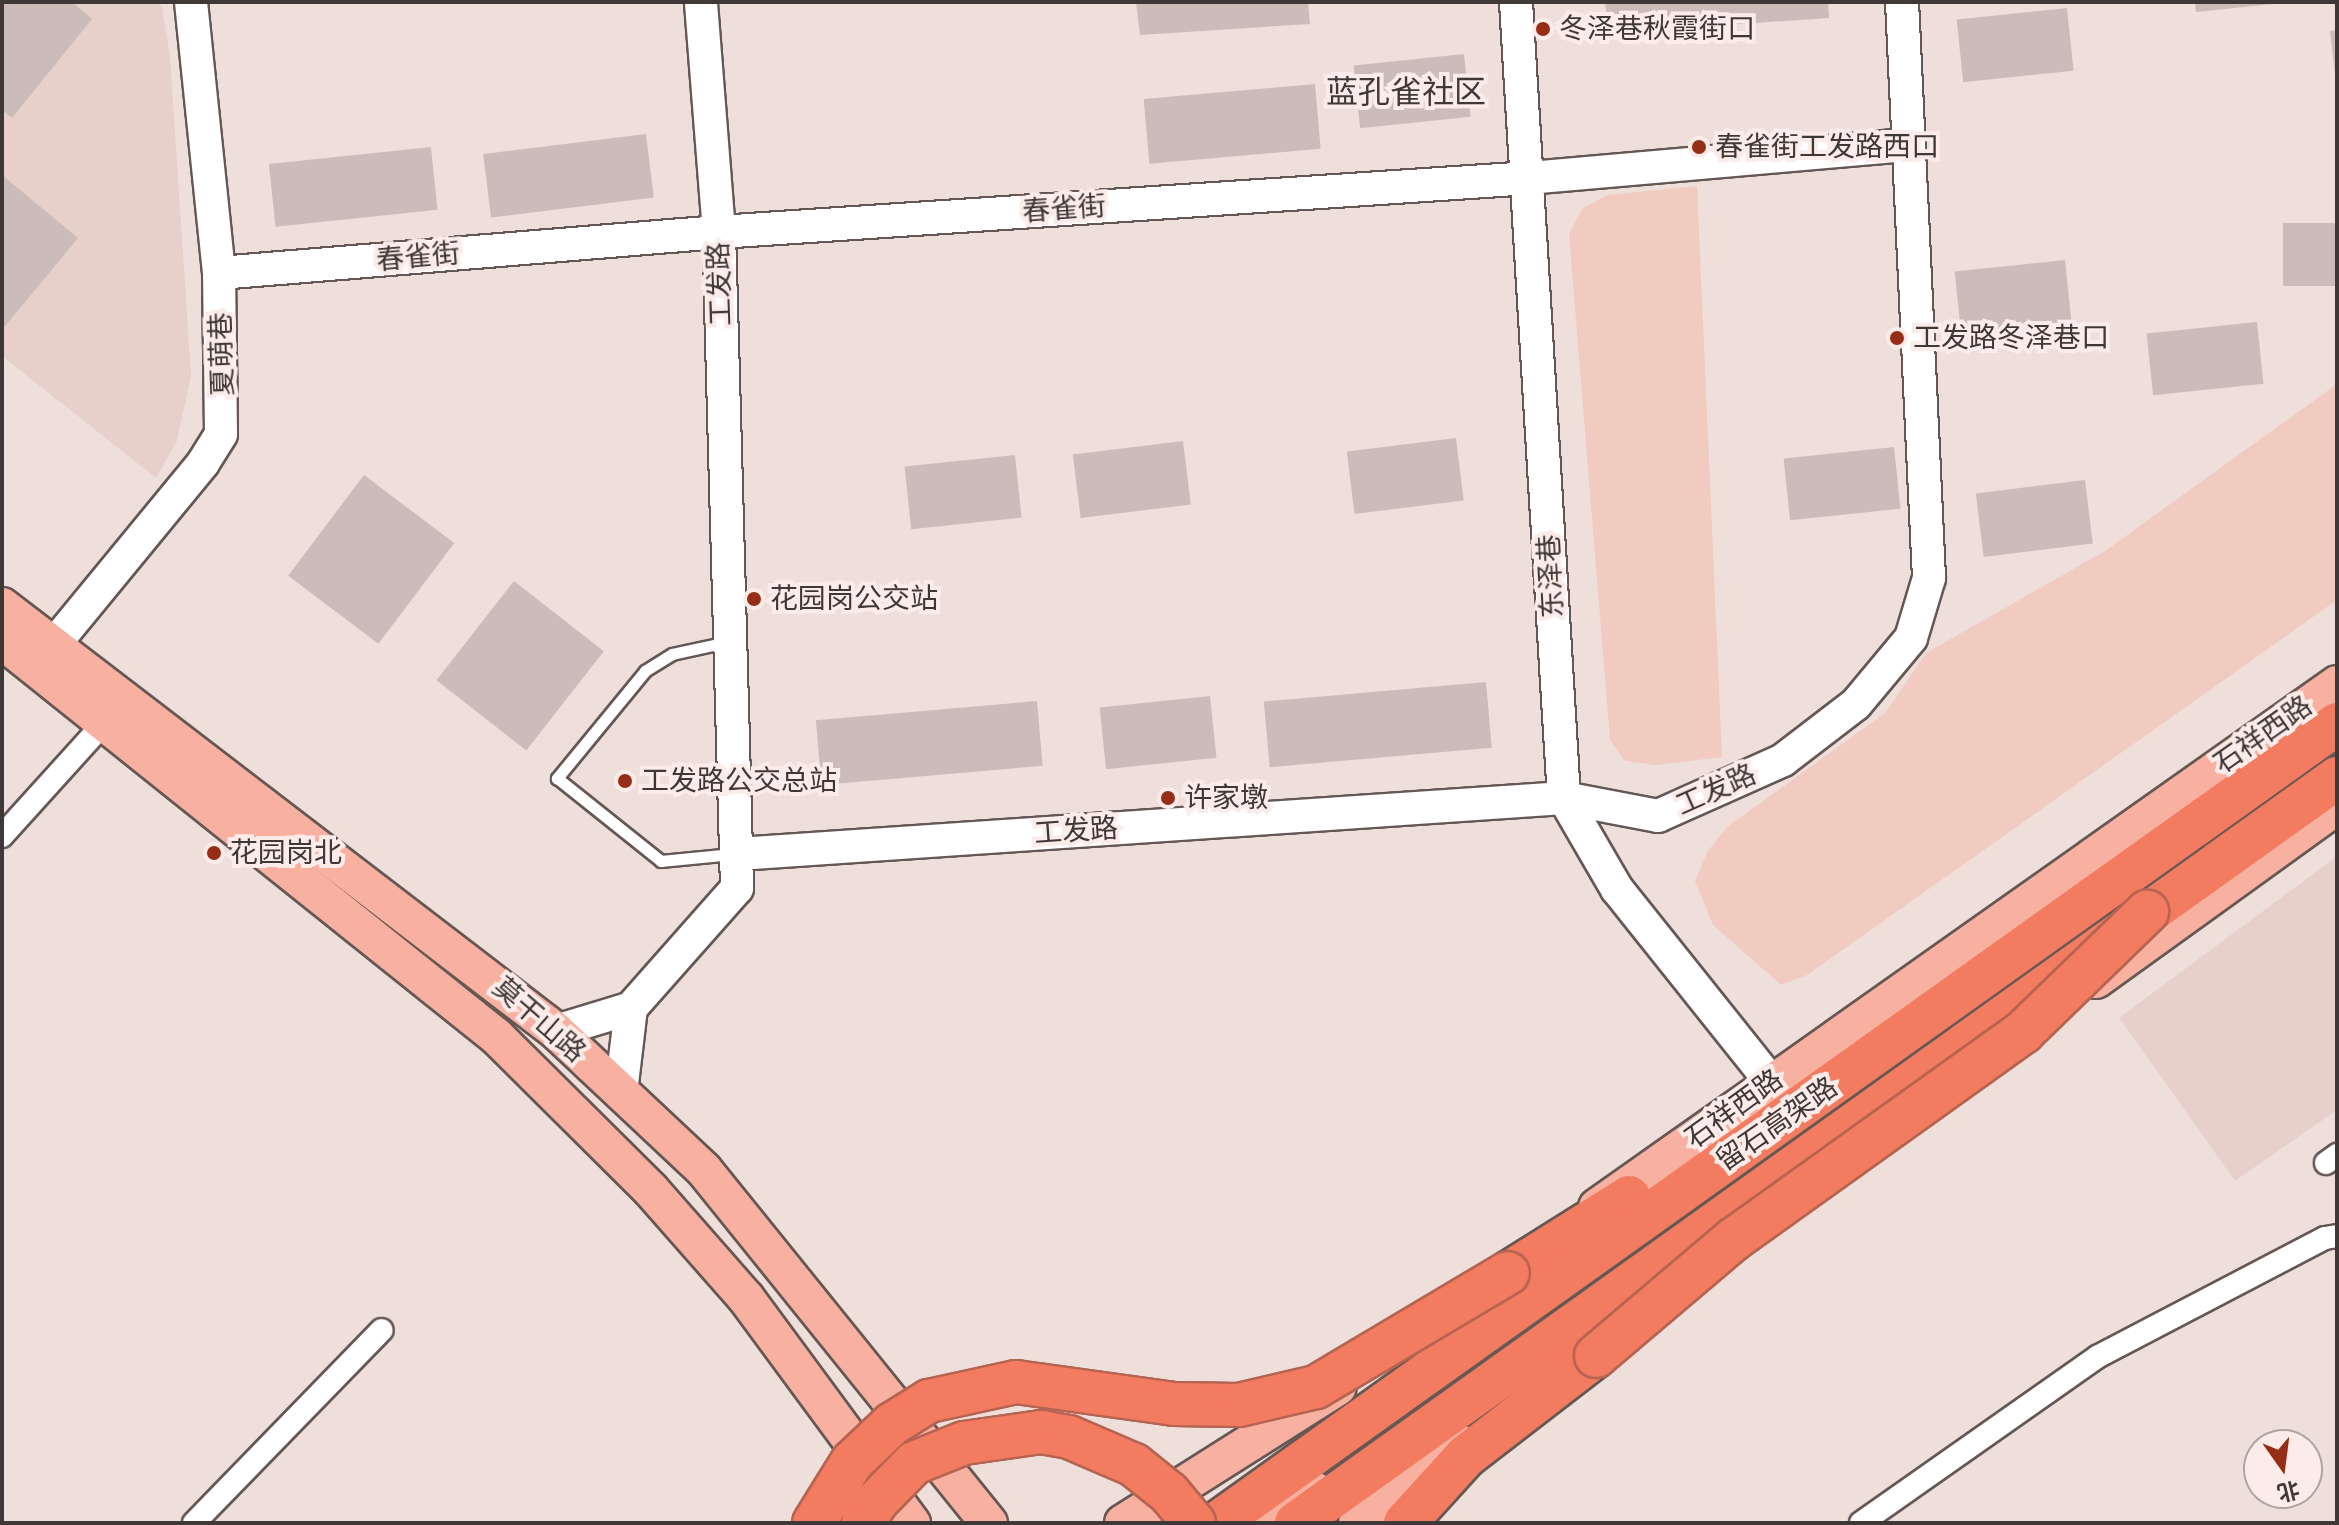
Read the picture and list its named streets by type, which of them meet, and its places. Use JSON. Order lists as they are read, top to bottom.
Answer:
{
  "streets": {
    "highway": ["留石高架路"],
    "main road": ["石祥西路", "莫干山路"],
    "street": [
      "春雀街",
      "工发路",
      "夏萌巷",
      "东泽巷"
    ]
  },
  "crossings": [
    ["春雀街", "工发路"],
    ["春雀街", "夏萌巷"],
    ["春雀街", "东泽巷"],
    ["工发路", "东泽巷"],
    ["夏萌巷", "莫干山路"],
    ["东泽巷", "石祥西路"]
  ],
  "districts": ["蓝孔雀社区"],
  "places": [
    "冬泽巷秋霞街口",
    "春雀街工发路西口",
    "工发路冬泽巷口",
    "花园岗公交站",
    "工发路公交总站",
    "许家墩",
    "花园岗北"
  ],
  "north": "bottom"
}
